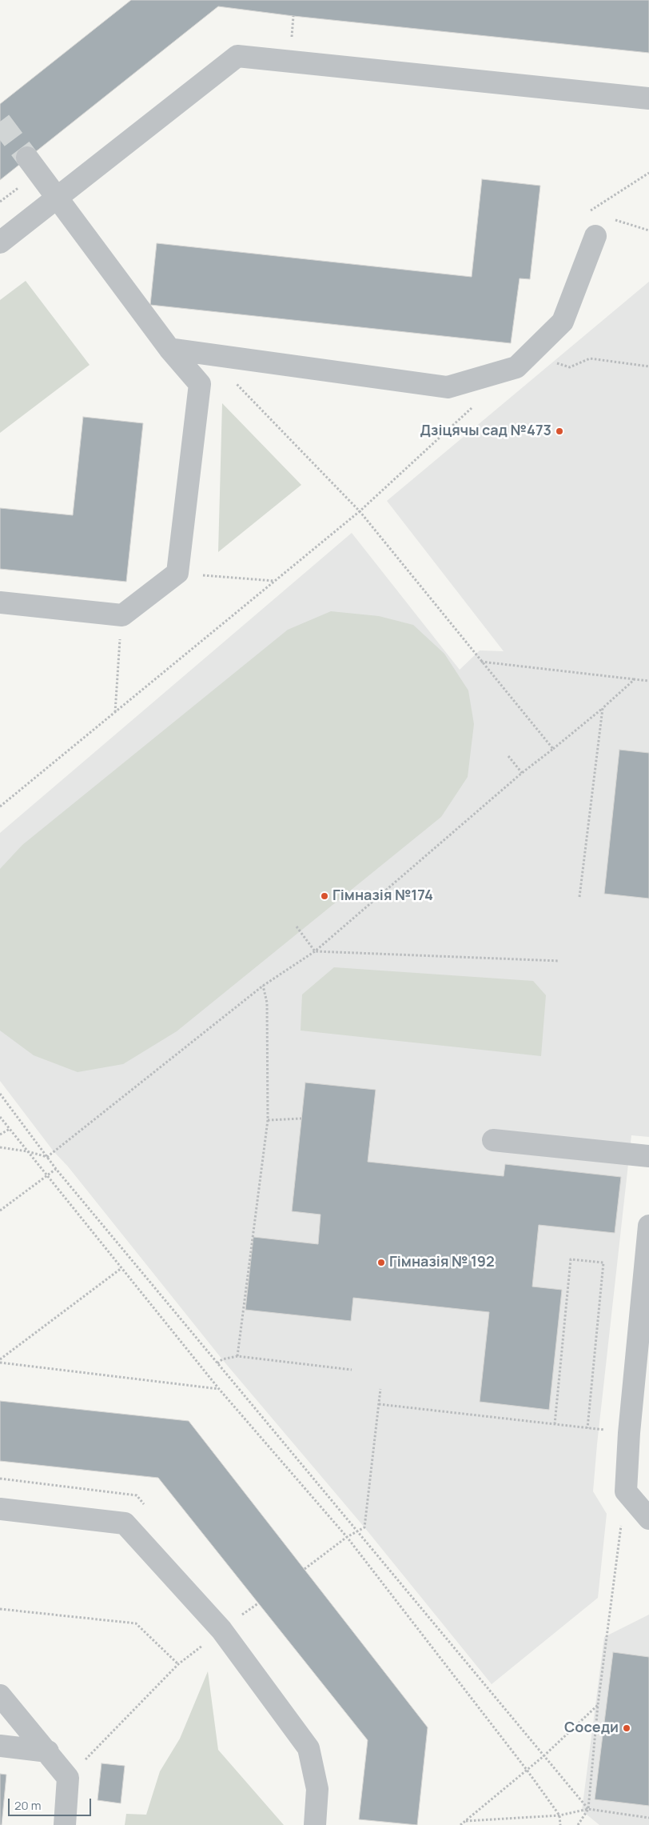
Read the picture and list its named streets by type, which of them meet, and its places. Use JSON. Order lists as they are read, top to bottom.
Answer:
{
  "places": [
    "Дзіцячы сад №473",
    "Гімназія №174",
    "Гімназія № 192",
    "Соседи"
  ],
  "scale_bar": "20 m"
}
